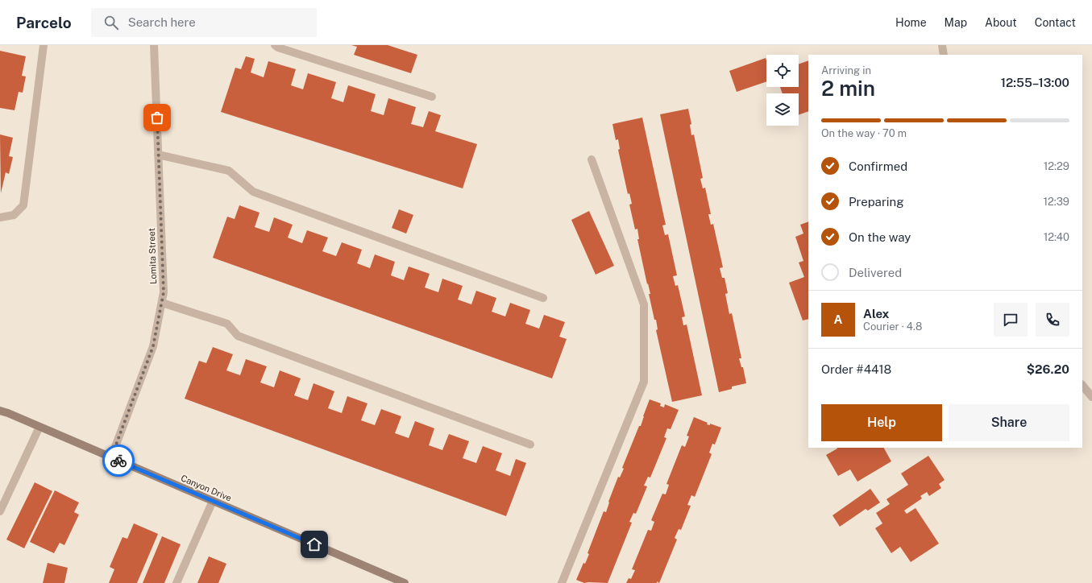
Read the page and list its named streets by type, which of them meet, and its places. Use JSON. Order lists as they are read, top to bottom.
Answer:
{
  "streets": {
    "main road": ["Canyon Drive"],
    "street": ["Lomita Street"]
  },
  "crossings": [
    ["Lomita Street", "Canyon Drive"]
  ],
  "page": {
    "header": "Parcelo",
    "search": "Search here",
    "nav": [
      "Home",
      "Map",
      "About",
      "Contact"
    ],
    "heading": ["2 min", "Arriving in", "12:55–13:00"],
    "panel": [
      "Alex",
      "Courier · 4.8",
      "Order #4418",
      "$26.20"
    ],
    "bar": "On the way · 70 m",
    "list": [
      ["Confirmed", "12:29"],
      ["Preparing", "12:39"],
      ["On the way", "12:40"],
      "Delivered"
    ],
    "round": "A",
    "buttons": ["Help", "Share"]
  }
}
